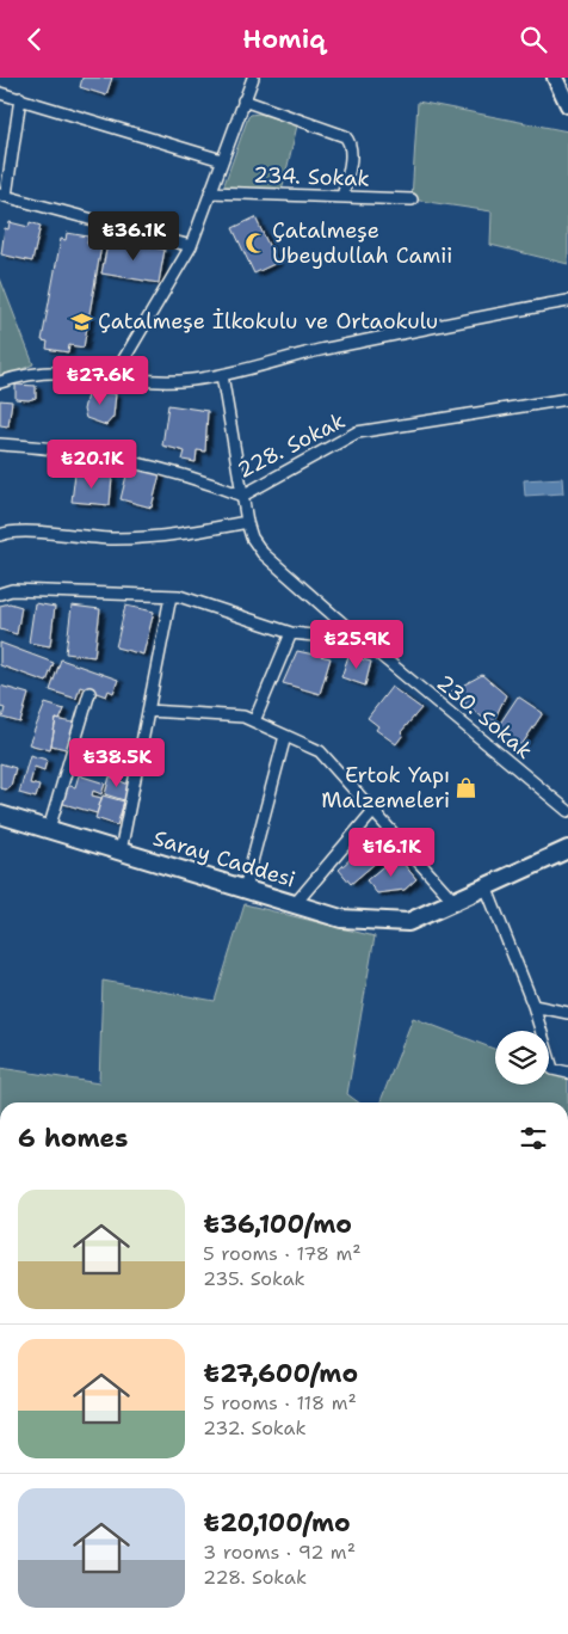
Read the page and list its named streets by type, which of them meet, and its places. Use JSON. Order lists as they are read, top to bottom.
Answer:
{
  "streets": {
    "main road": ["Saray Caddesi"],
    "street": ["234. Sokak", "228. Sokak", "230. Sokak"]
  },
  "crossings": [
    ["228. Sokak", "230. Sokak"]
  ],
  "places": {
    "mosque": ["Çatalmeşe Ubeydullah Camii"],
    "school or university": ["Çatalmeşe İlkokulu ve Ortaokulu"],
    "shop": ["Ertok Yapı Malzemeleri"]
  },
  "page": {
    "header": "Homiq",
    "price": [
      "₺36.1K",
      "₺27.6K",
      "₺20.1K",
      "₺25.9K",
      "₺38.5K",
      "₺16.1K"
    ],
    "heading": "6 homes",
    "list": [
      {
        "name": "₺36,100/mo",
        "note": "5 rooms · 178 m² · 235. Sokak"
      },
      {
        "name": "₺27,600/mo",
        "note": "5 rooms · 118 m² · 232. Sokak"
      },
      {
        "name": "₺20,100/mo",
        "note": "3 rooms · 92 m² · 228. Sokak"
      }
    ]
  }
}
